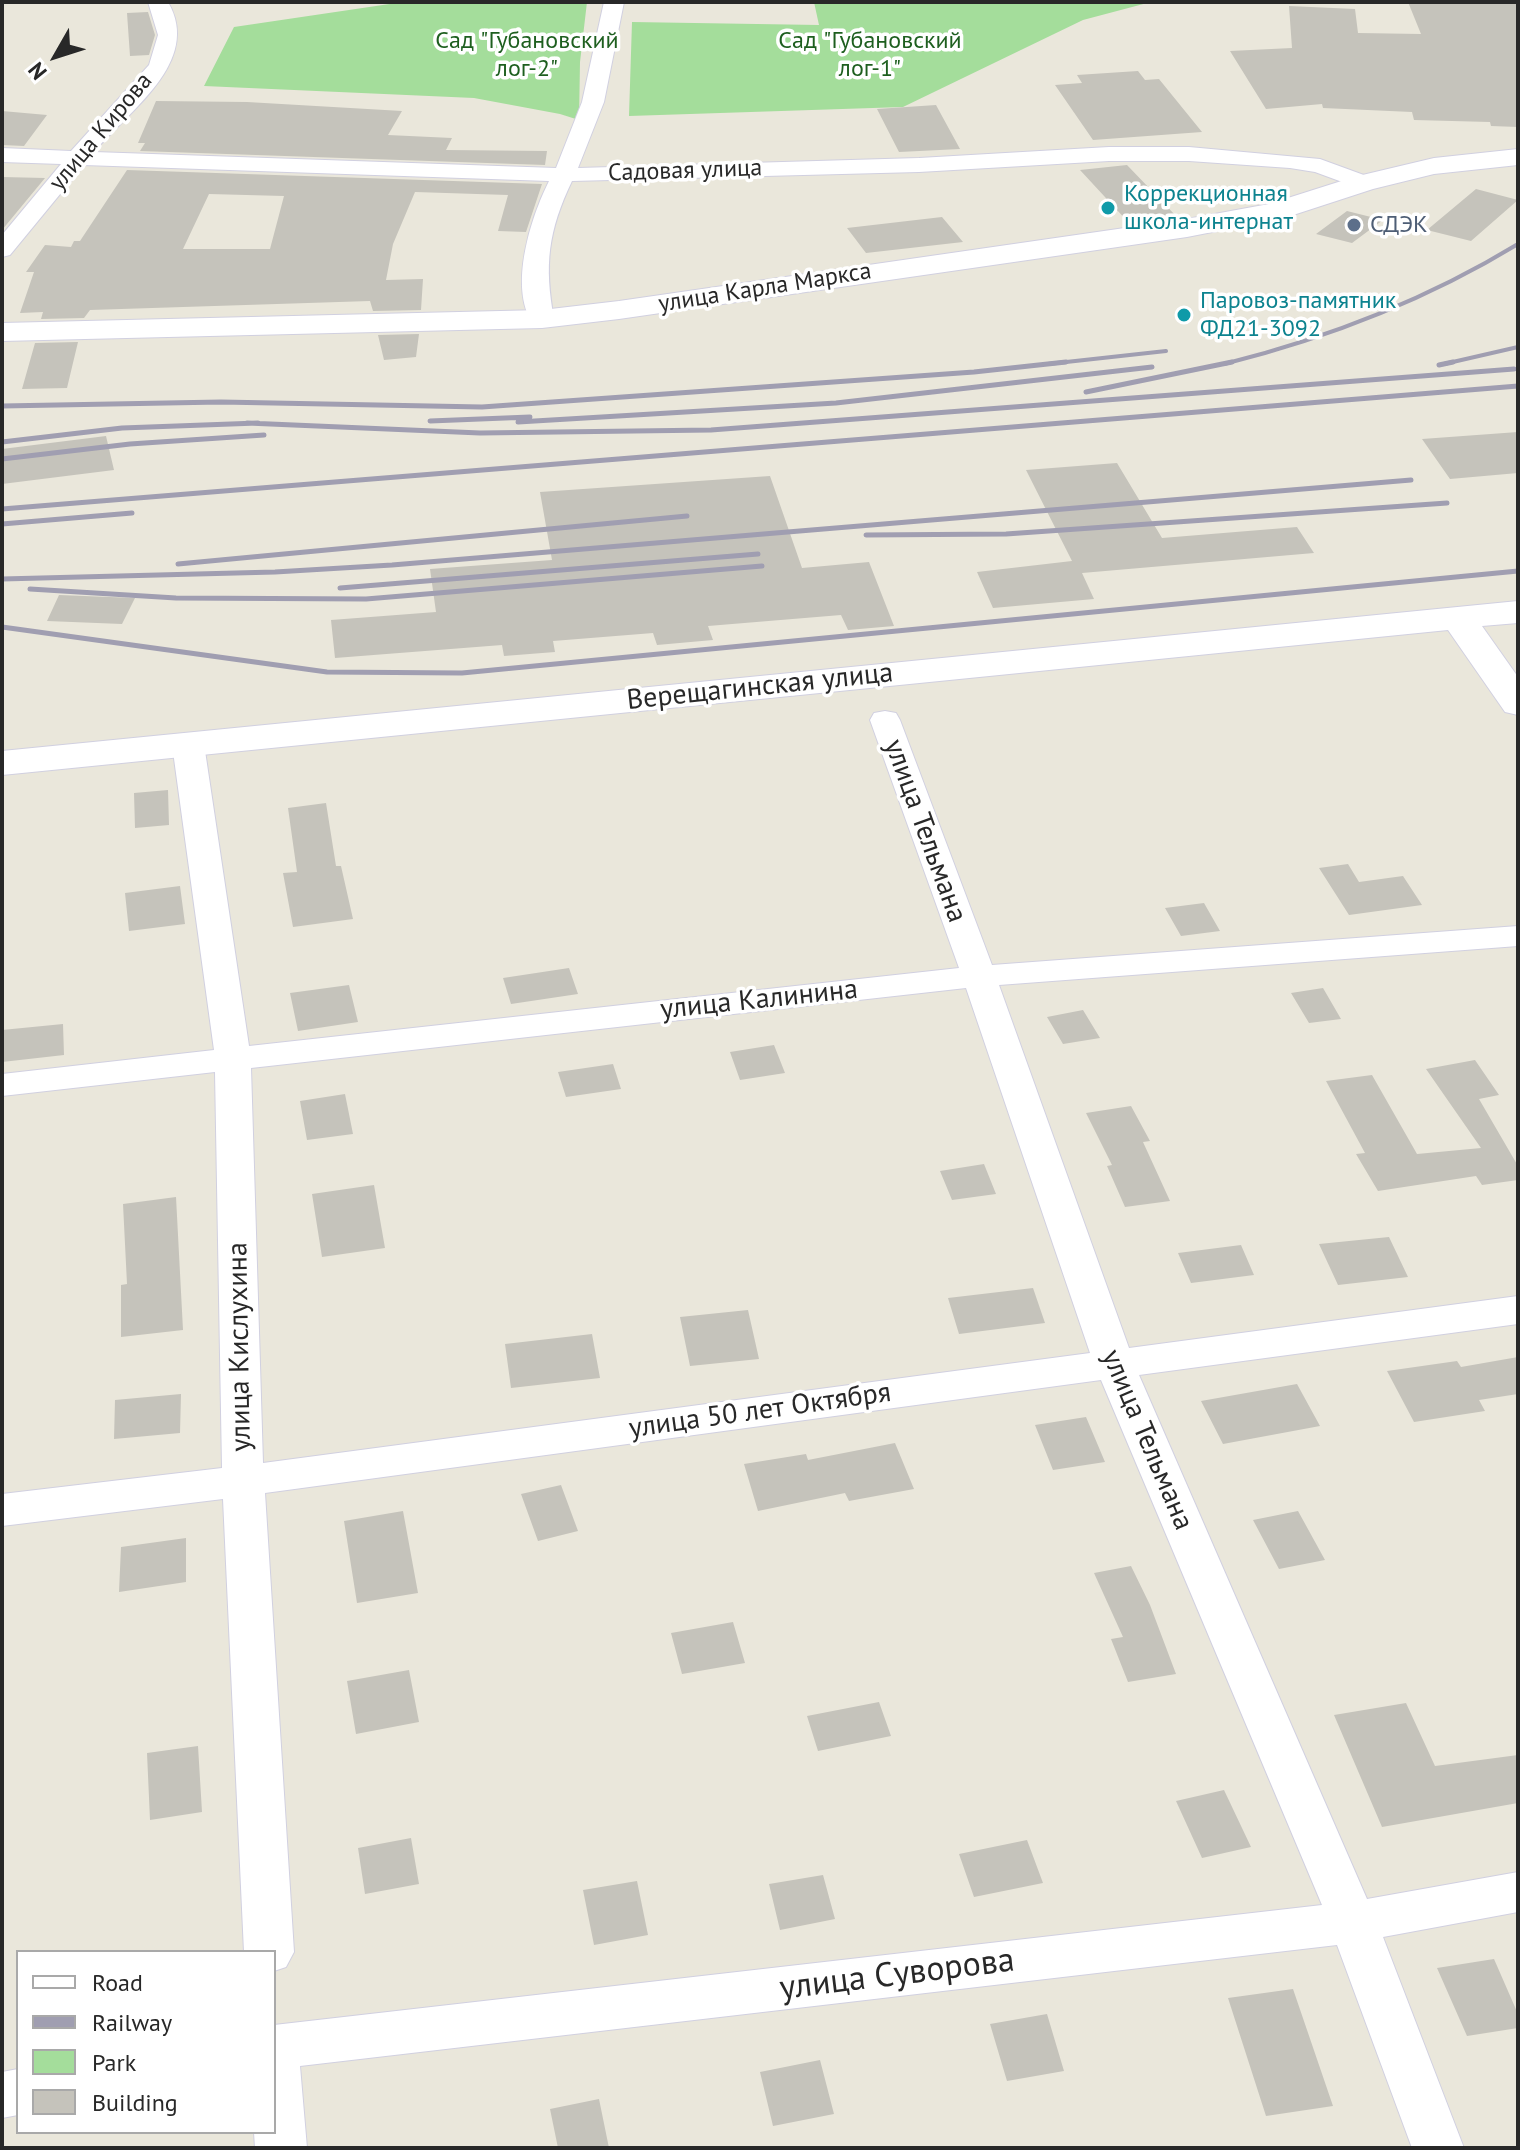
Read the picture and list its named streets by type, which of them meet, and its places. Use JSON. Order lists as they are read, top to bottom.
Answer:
{
  "streets": {
    "main road": ["улица Карла Маркса", "Верещагинская улица"],
    "street": [
      "улица Кирова",
      "Садовая улица",
      "улица Тельмана",
      "улица Калинина",
      "улица Кислухина",
      "улица 50 лет Октября",
      "улица Суворова"
    ]
  },
  "crossings": [
    ["улица Кирова", "Садовая улица"],
    ["Садовая улица", "улица Карла Маркса"],
    ["Верещагинская улица", "улица Кислухина"],
    ["улица Тельмана", "улица Калинина"],
    ["улица Тельмана", "улица 50 лет Октября"],
    ["улица Тельмана", "улица Суворова"],
    ["улица Калинина", "улица Кислухина"],
    ["улица Кислухина", "улица 50 лет Октября"]
  ],
  "parks": ["Сад \"Губановский лог-2\"", "Сад \"Губановский лог-1\""],
  "places": ["Коррекционная школа-интернат", "СДЭК", "Паровоз-памятник ФД21-3092"],
  "legend": [
    "Road",
    "Railway",
    "Park",
    "Building"
  ],
  "north": "bottom left"
}
